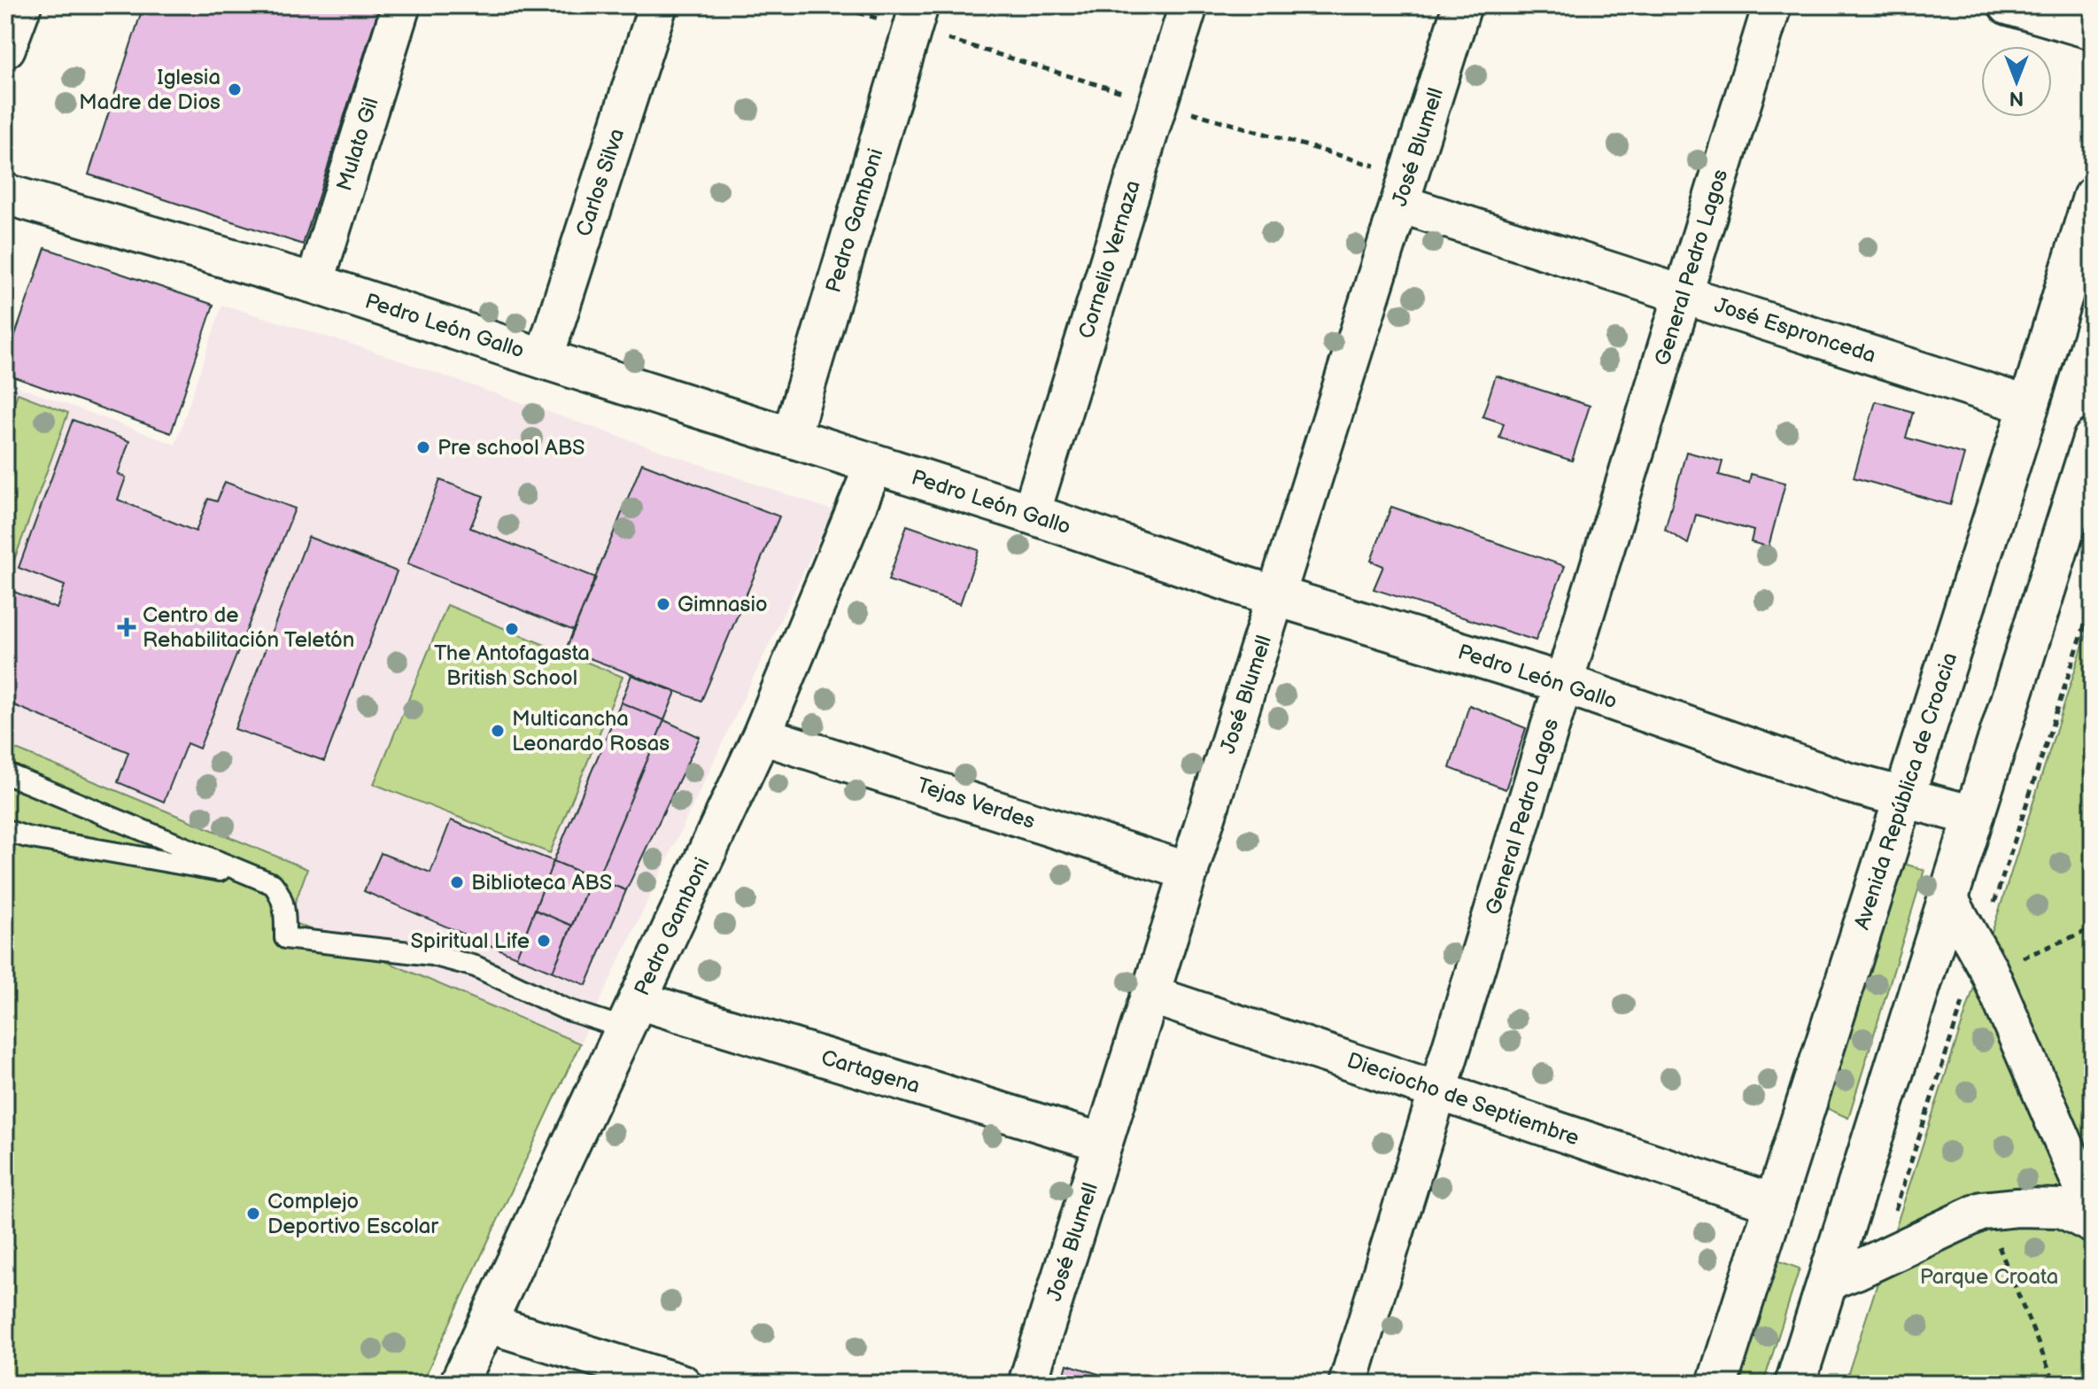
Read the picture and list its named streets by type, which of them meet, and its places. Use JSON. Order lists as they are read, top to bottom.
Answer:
{
  "streets": {
    "main road": ["Pedro León Gallo", "Avenida República de Croacia"],
    "street": [
      "Mulato Gil",
      "José Blumell",
      "Carlos Silva",
      "Pedro Gamboni",
      "Cornelio Vernaza",
      "General Pedro Lagos",
      "José Espronceda",
      "Tejas Verdes",
      "Cartagena",
      "Dieciocho de Septiembre"
    ]
  },
  "crossings": [
    ["Mulato Gil", "Pedro León Gallo"],
    ["José Blumell", "Pedro León Gallo"],
    ["José Blumell", "José Espronceda"],
    ["José Blumell", "Tejas Verdes"],
    ["José Blumell", "Cartagena"],
    ["José Blumell", "Dieciocho de Septiembre"],
    ["Carlos Silva", "Pedro León Gallo"],
    ["Pedro Gamboni", "Pedro León Gallo"],
    ["Pedro Gamboni", "Tejas Verdes"],
    ["Pedro Gamboni", "Cartagena"],
    ["Cornelio Vernaza", "Pedro León Gallo"],
    ["General Pedro Lagos", "Pedro León Gallo"],
    ["General Pedro Lagos", "José Espronceda"],
    ["General Pedro Lagos", "Dieciocho de Septiembre"],
    ["Pedro León Gallo", "Avenida República de Croacia"],
    ["José Espronceda", "Avenida República de Croacia"],
    ["Avenida República de Croacia", "Dieciocho de Septiembre"]
  ],
  "parks": ["Parque Croata"],
  "places": {
    "other": [
      "Iglesia Madre de Dios",
      "Pre school ABS",
      "Gimnasio",
      "The Antofagasta British School",
      "Multicancha Leonardo Rosas",
      "Biblioteca ABS",
      "Spiritual Life",
      "Complejo Deportivo Escolar"
    ],
    "health": ["Centro de Rehabilitación Teletón"]
  },
  "north": "bottom"
}
